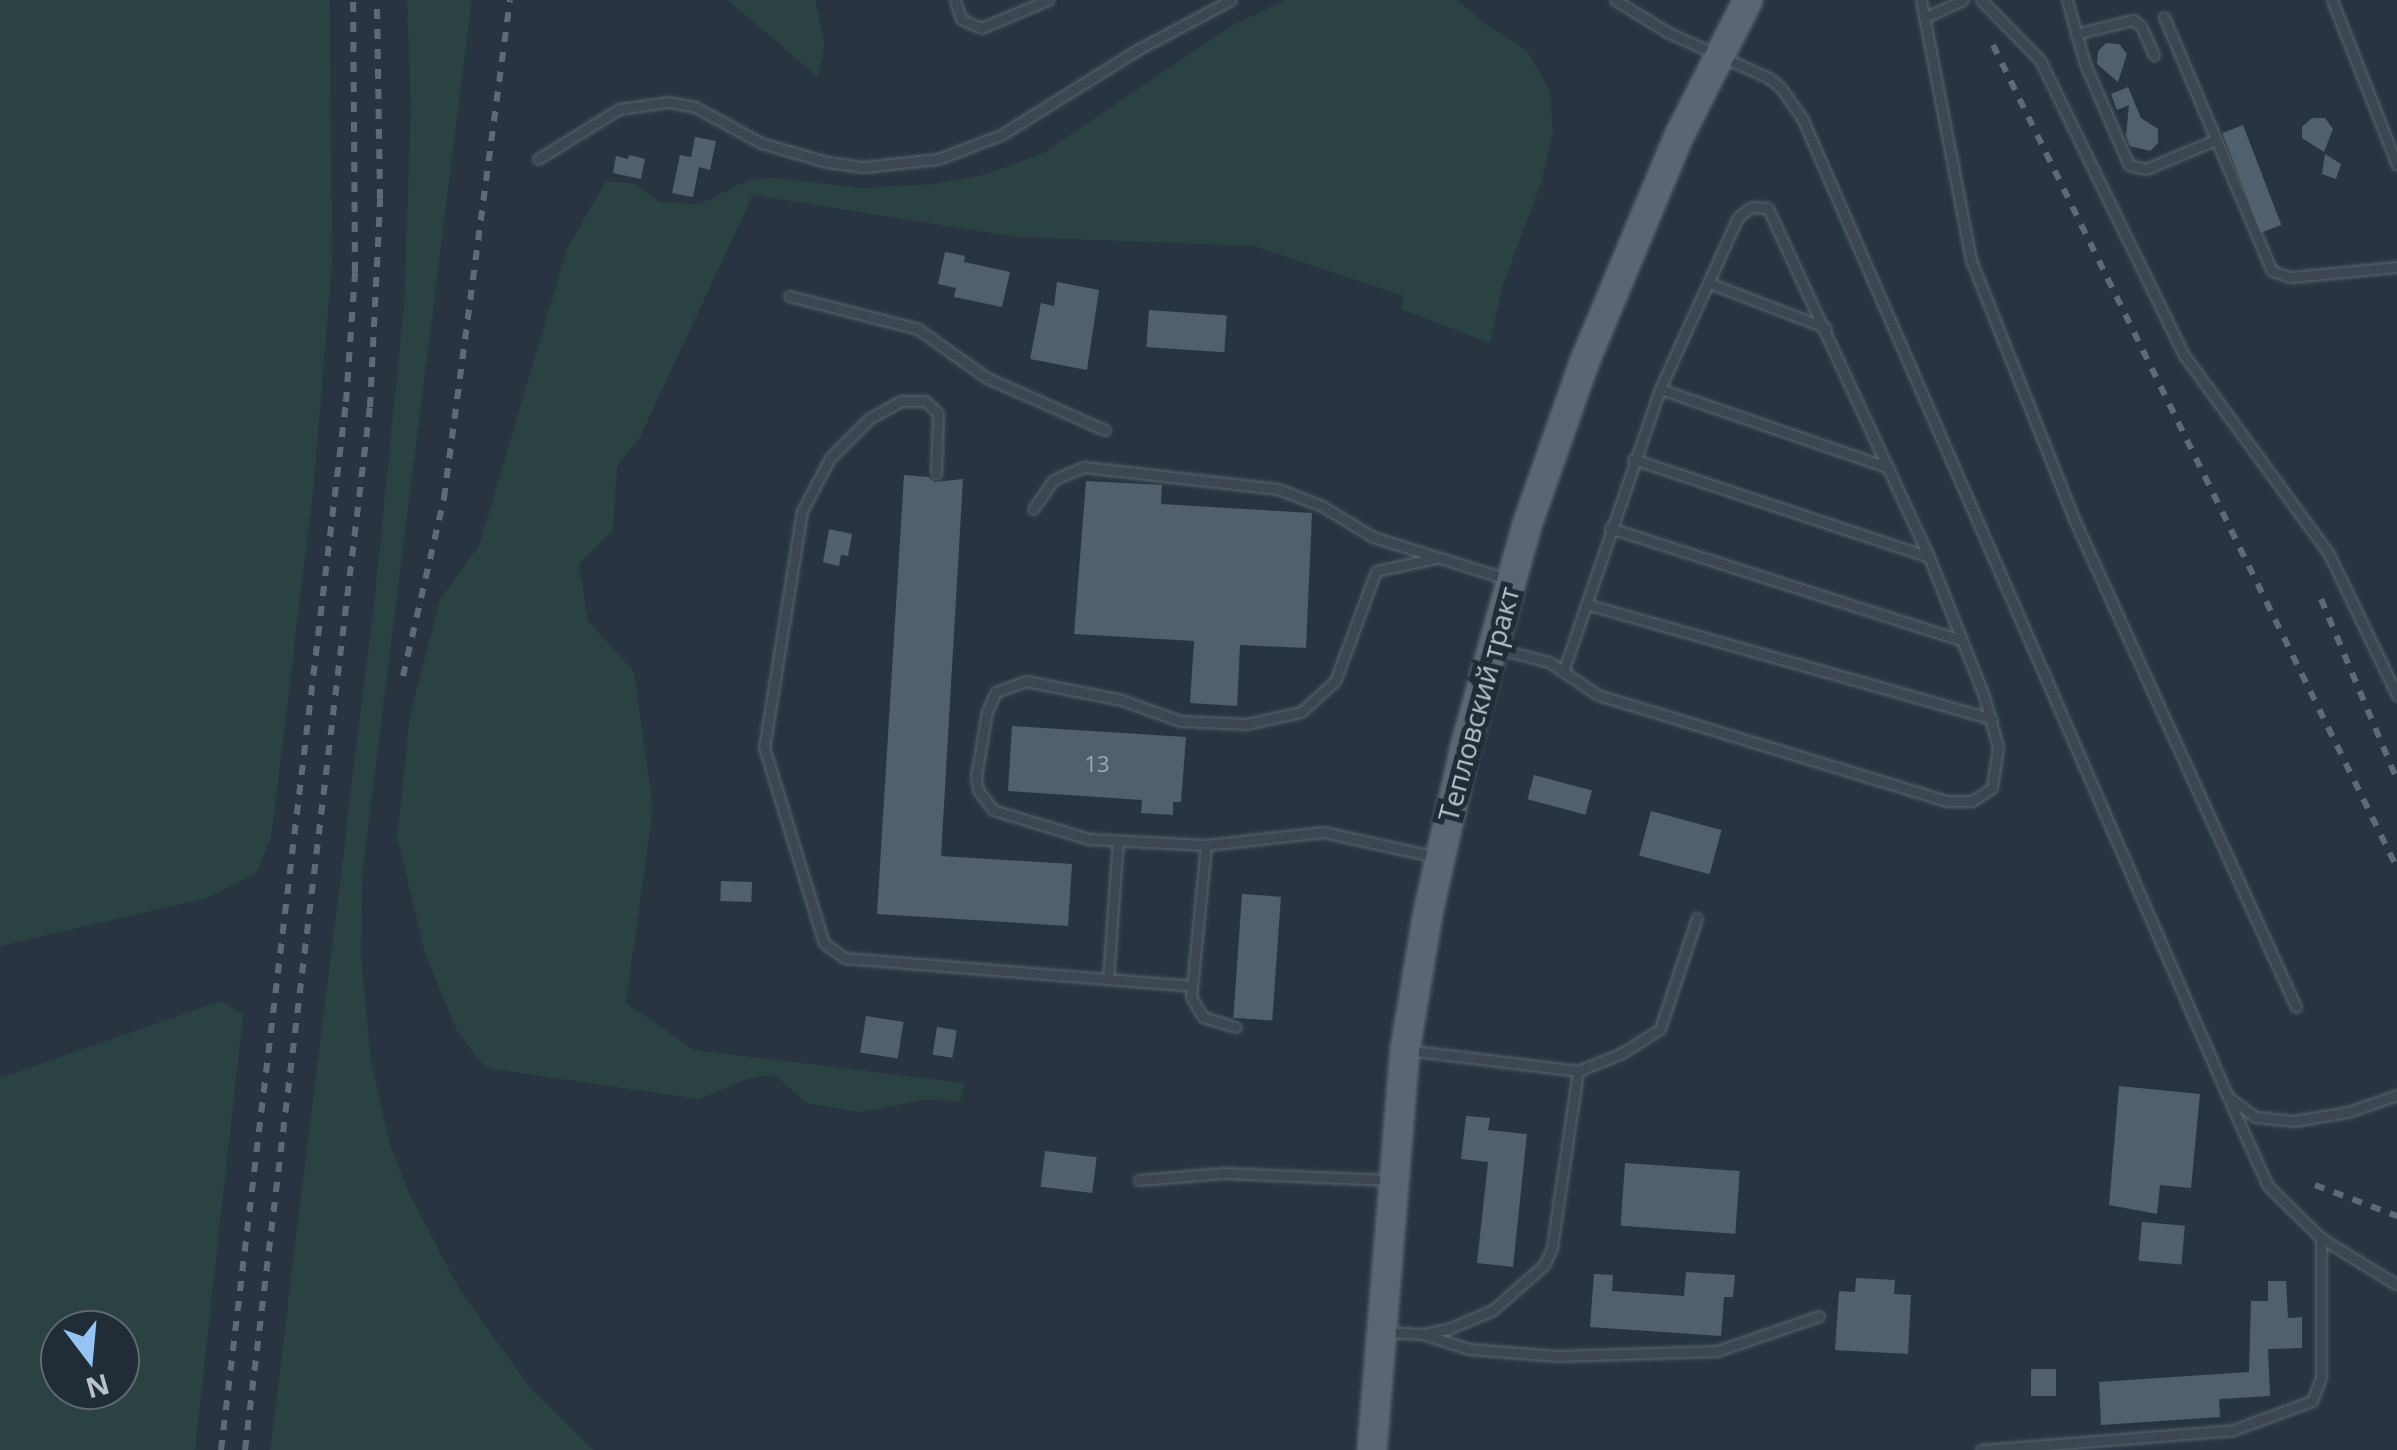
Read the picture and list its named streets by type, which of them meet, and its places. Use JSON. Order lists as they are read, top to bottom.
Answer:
{
  "streets": {
    "main road": ["Тепловский тракт"]
  },
  "house_numbers": ["13"],
  "north": "bottom"
}
